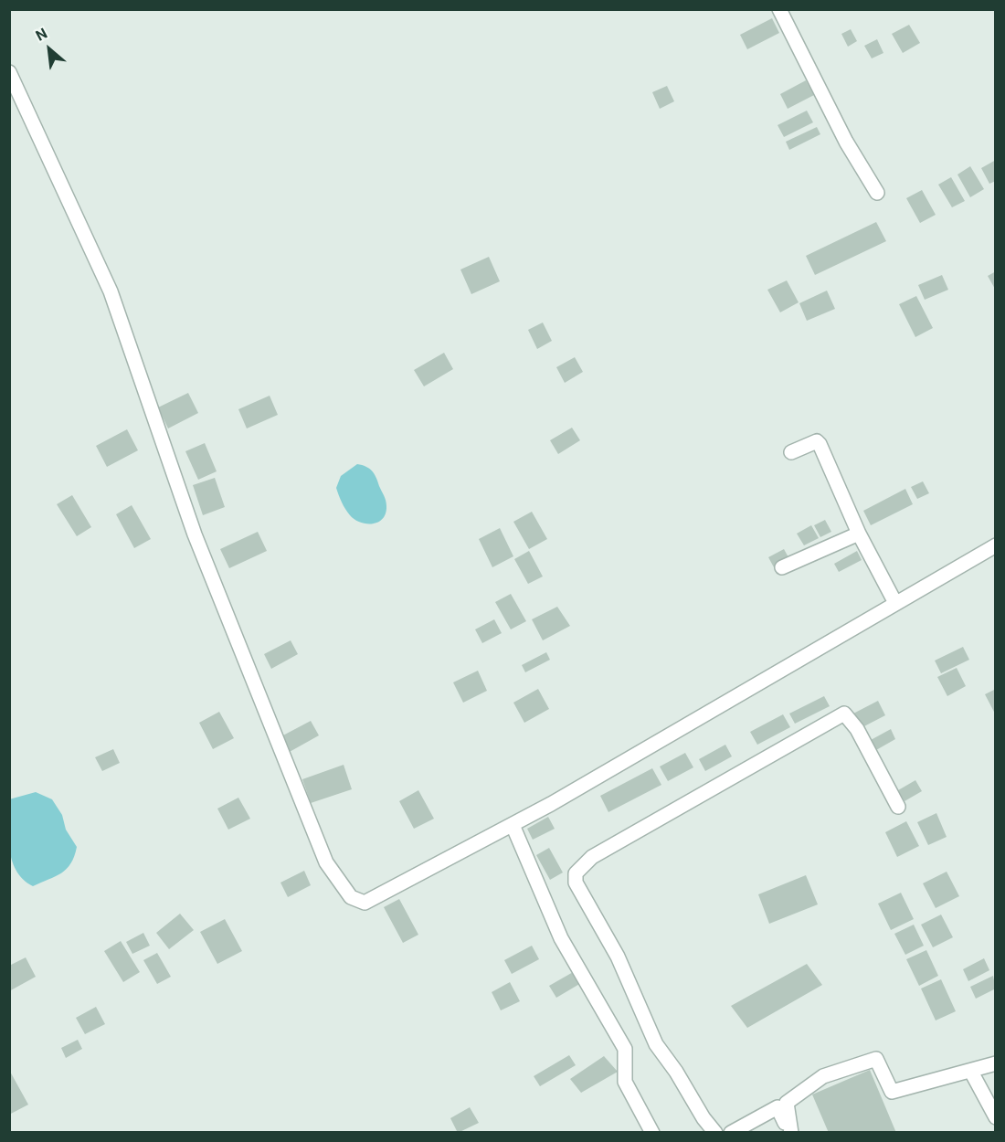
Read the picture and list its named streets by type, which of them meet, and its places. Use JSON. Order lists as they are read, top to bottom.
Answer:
{
  "north": "top left"
}
